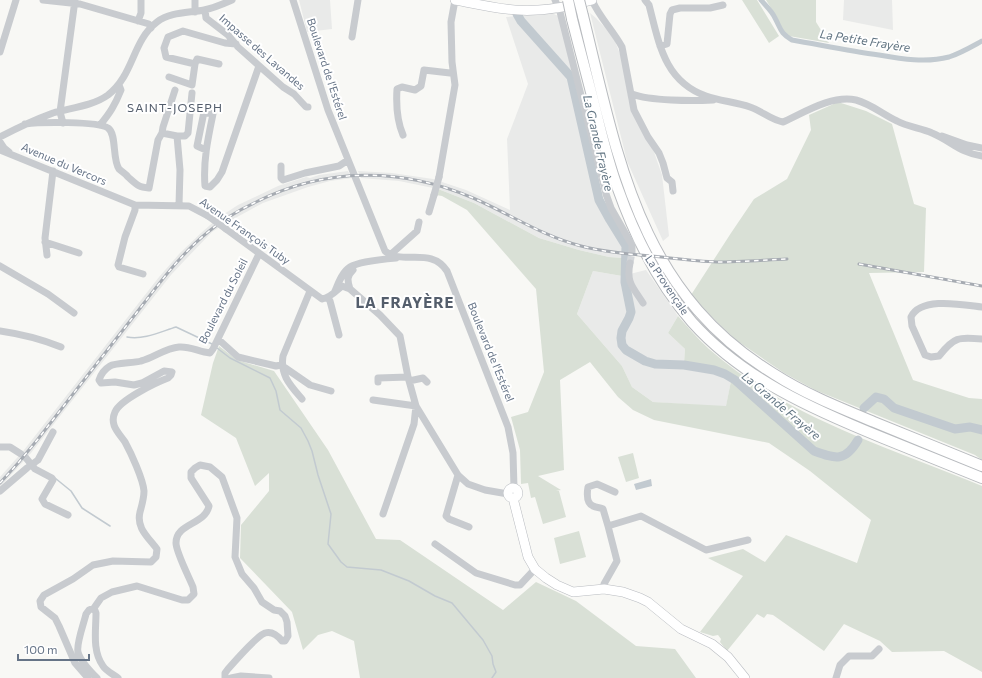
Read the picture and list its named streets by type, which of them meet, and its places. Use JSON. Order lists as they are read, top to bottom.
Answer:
{
  "streets": {
    "highway": ["La Provençale"],
    "street": [
      "Impasse des Lavandes",
      "Boulevard de l'Estérel",
      "Avenue du Vercors",
      "Avenue François Tuby",
      "Boulevard du Soleil"
    ]
  },
  "crossings": [
    ["Avenue du Vercors", "Avenue François Tuby"],
    ["Avenue François Tuby", "Boulevard du Soleil"]
  ],
  "districts": ["SAINT-JOSEPH", "LA FRAYÈRE"],
  "water": ["La Petite Frayère", "La Grande Frayère"],
  "scale_bar": "100 m"
}
